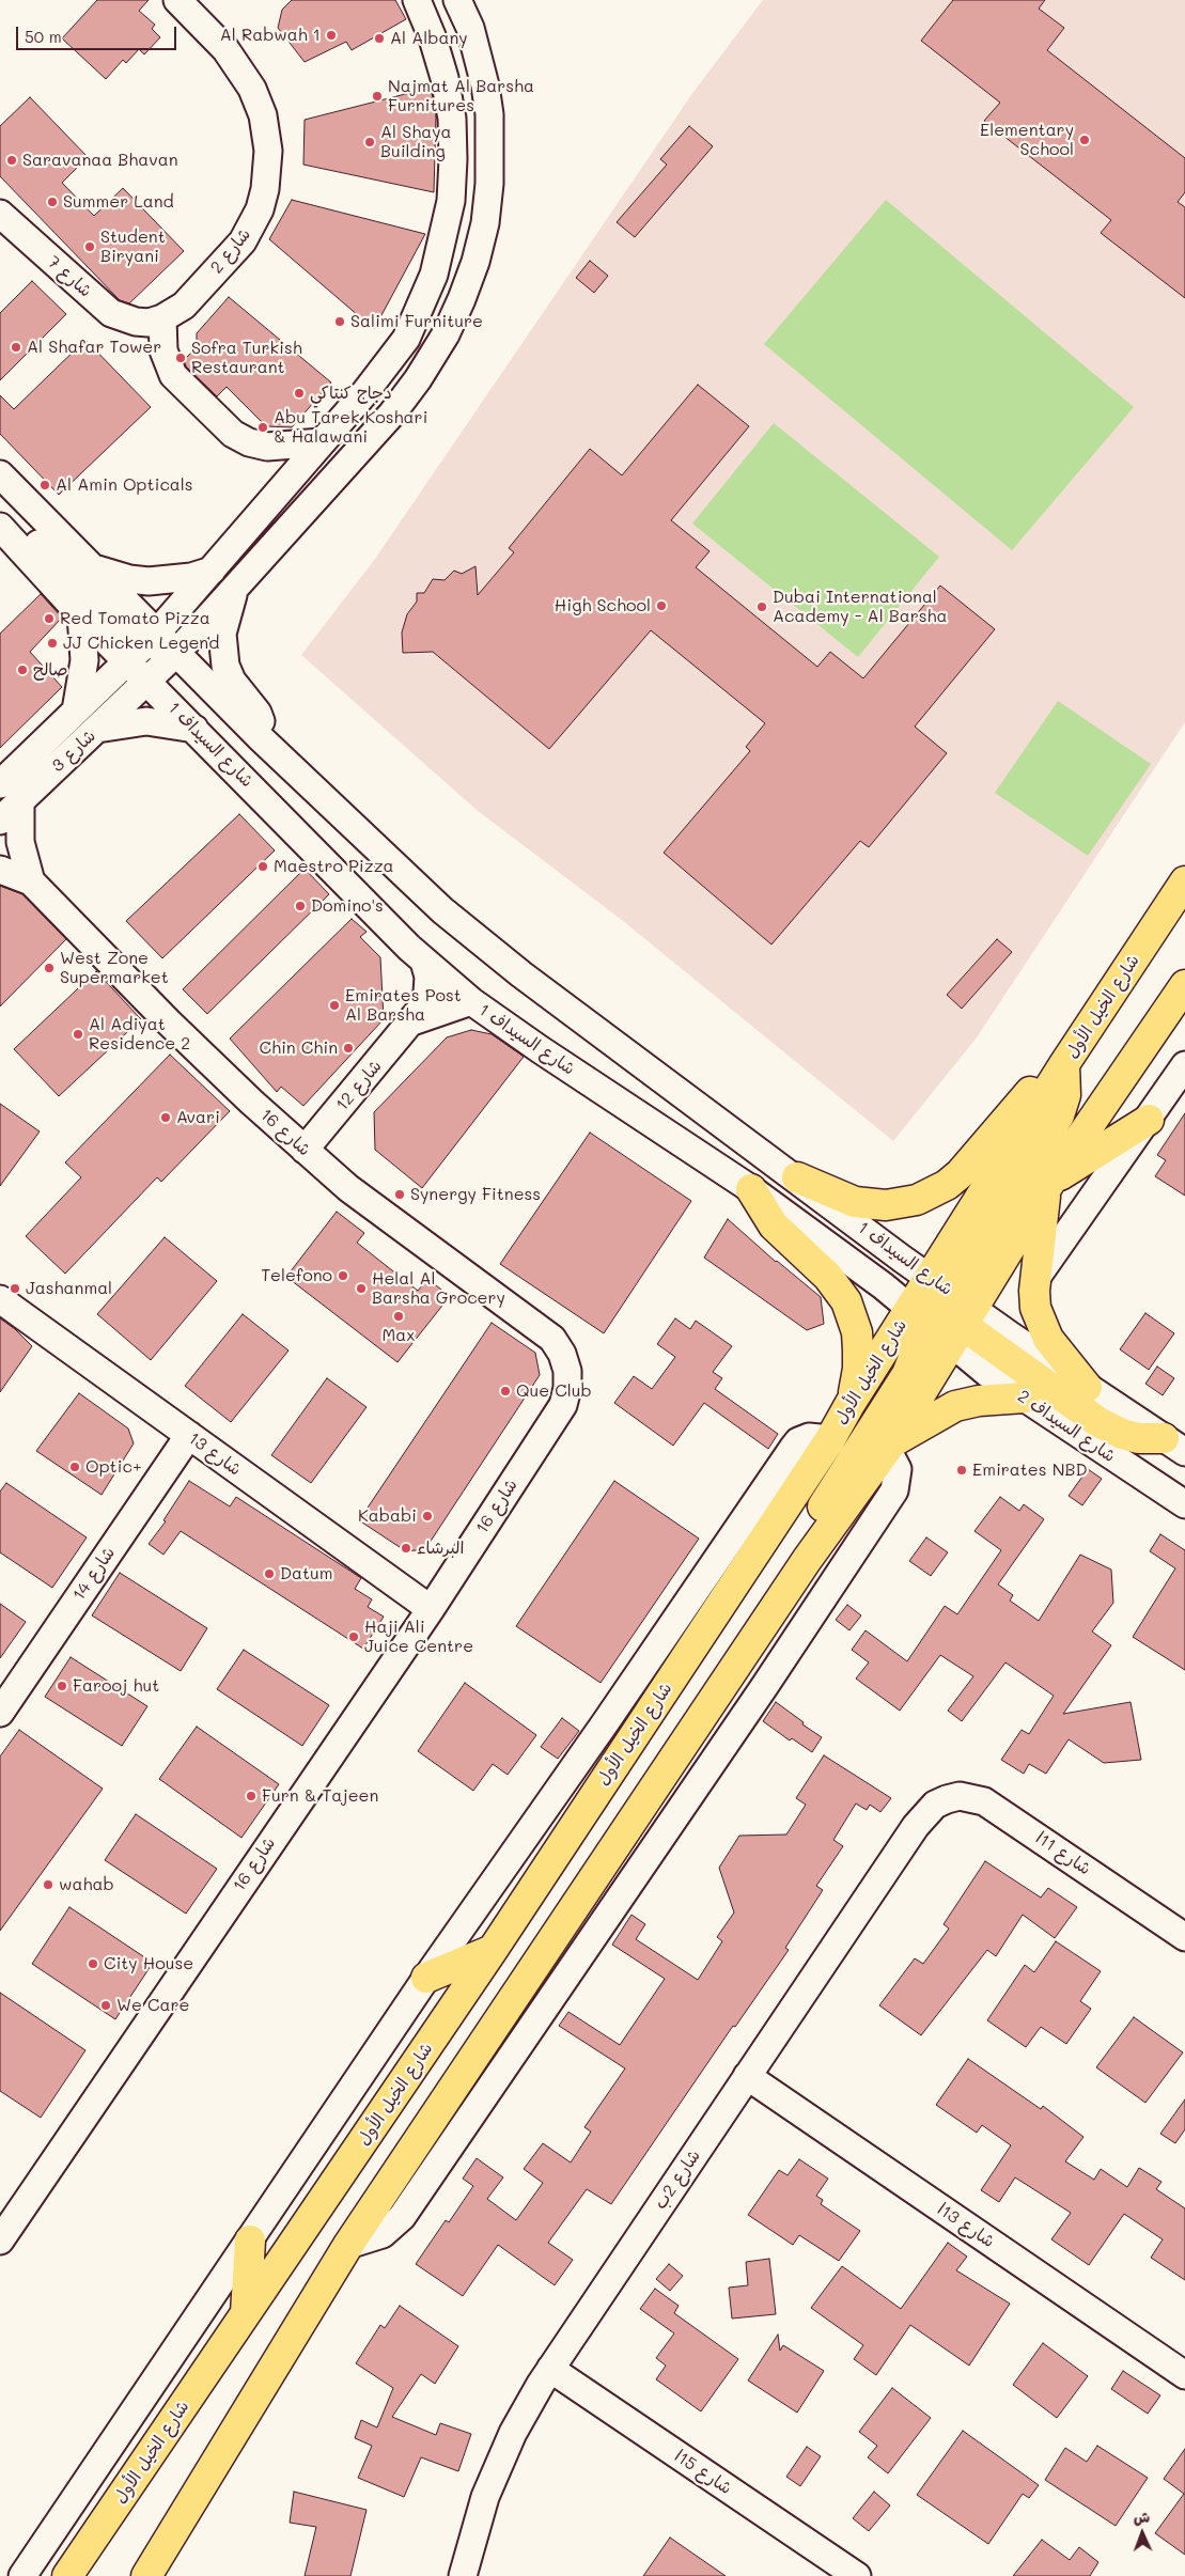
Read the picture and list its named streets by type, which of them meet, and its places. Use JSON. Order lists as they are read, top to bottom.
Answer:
{
  "streets": {
    "main road": ["شارع الخيل الأول"],
    "street": [
      "شارع 2",
      "شارع 7",
      "شارع السيداف 1",
      "شارع 3",
      "شارع 12",
      "شارع 16",
      "شارع السيداف 2",
      "شارع 13",
      "شارع 14",
      "شارع 11ا",
      "شارع 2ب",
      "شارع 13ا",
      "شارع 15ا"
    ]
  },
  "crossings": [
    ["شارع 2", "شارع 7"],
    ["شارع السيداف 1", "شارع 3"],
    ["شارع السيداف 1", "شارع الخيل الأول"],
    ["شارع السيداف 1", "شارع 12"],
    ["شارع السيداف 1", "شارع السيداف 2"],
    ["شارع 3", "شارع 16"],
    ["شارع الخيل الأول", "شارع السيداف 2"],
    ["شارع 12", "شارع 16"],
    ["شارع 16", "شارع 13"],
    ["شارع 13", "شارع 14"],
    ["شارع 11ا", "شارع 2ب"],
    ["شارع 2ب", "شارع 13ا"],
    ["شارع 2ب", "شارع 15ا"]
  ],
  "places": [
    "Al Rabwah 1",
    "Al Albany",
    "Najmat Al Barsha Furnitures",
    "Elementary School",
    "Al Shaya Building",
    "Saravanaa Bhavan",
    "Summer Land",
    "Student Biryani",
    "Salimi Furniture",
    "Al Shafar Tower",
    "Sofra Turkish Restaurant",
    "دجاج كنتاكي",
    "Abu Tarek Koshari & Halawani",
    "Al Amin Opticals",
    "High School",
    "Dubai International Academy - Al Barsha",
    "Red Tomato Pizza",
    "JJ Chicken Legend",
    "صالح",
    "Maestro Pizza",
    "Domino's",
    "West Zone Supermarket",
    "Emirates Post Al Barsha",
    "Al Adiyat Residence 2",
    "Chin Chin",
    "Avari",
    "Synergy Fitness",
    "Telefono",
    "Jashanmal",
    "Helal Al Barsha Grocery",
    "Max",
    "Que Club",
    "Optic+",
    "Emirates NBD",
    "Kababi",
    "البرشاء",
    "Datum",
    "Haji Ali Juice Centre",
    "Farooj hut",
    "Furn & Tajeen",
    "wahab",
    "City House",
    "We Care"
  ],
  "scale_bar": "50 m",
  "north": "top"
}
